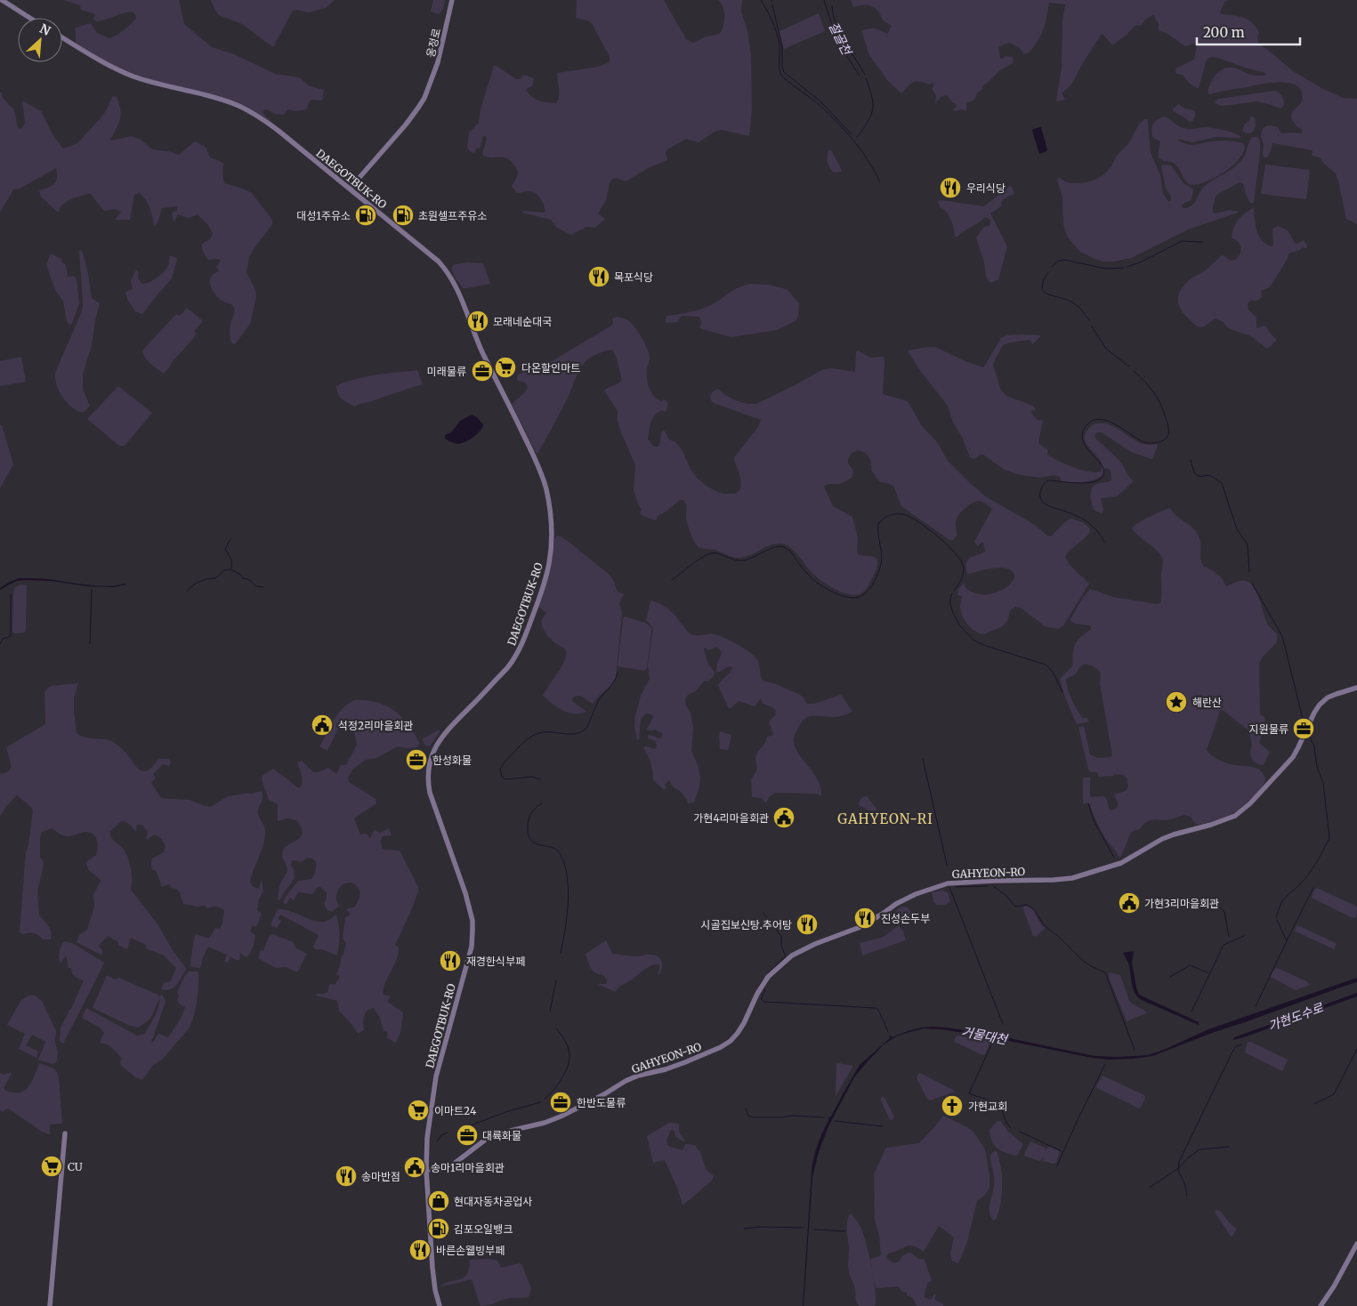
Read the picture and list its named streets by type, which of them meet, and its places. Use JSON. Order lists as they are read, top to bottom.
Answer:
{
  "streets": {
    "street": ["옹정로", "DAEGOTBUK-RO", "GAHYEON-RO"]
  },
  "crossings": [
    ["옹정로", "DAEGOTBUK-RO"],
    ["DAEGOTBUK-RO", "GAHYEON-RO"]
  ],
  "districts": ["GAHYEON-RI"],
  "water": ["절골천", "가현도수로", "거물대천"],
  "places": {
    "restaurant": [
      "우리식당",
      "목포식당",
      "모래네순대국",
      "진성손두부",
      "시골집보신탕.추어탕",
      "재경한식부페",
      "송마반점",
      "바른손웰빙부페"
    ],
    "fuel station": ["대성1주유소", "초원셀프주유소", "김포오일뱅크"],
    "supermarket": ["다온할인마트", "이마트24", "CU"],
    "office": [
      "미래물류",
      "지원물류",
      "한성화물",
      "한반도물류",
      "대륙화물"
    ],
    "place": ["해란산"],
    "public building": [
      "석정2리마을회관",
      "가현4리마을회관",
      "가현3리마을회관",
      "송마1리마을회관"
    ],
    "church": ["가현교회"],
    "shop": ["현대자동차공업사"]
  },
  "scale_bar": "200 m",
  "north": "top right"
}
